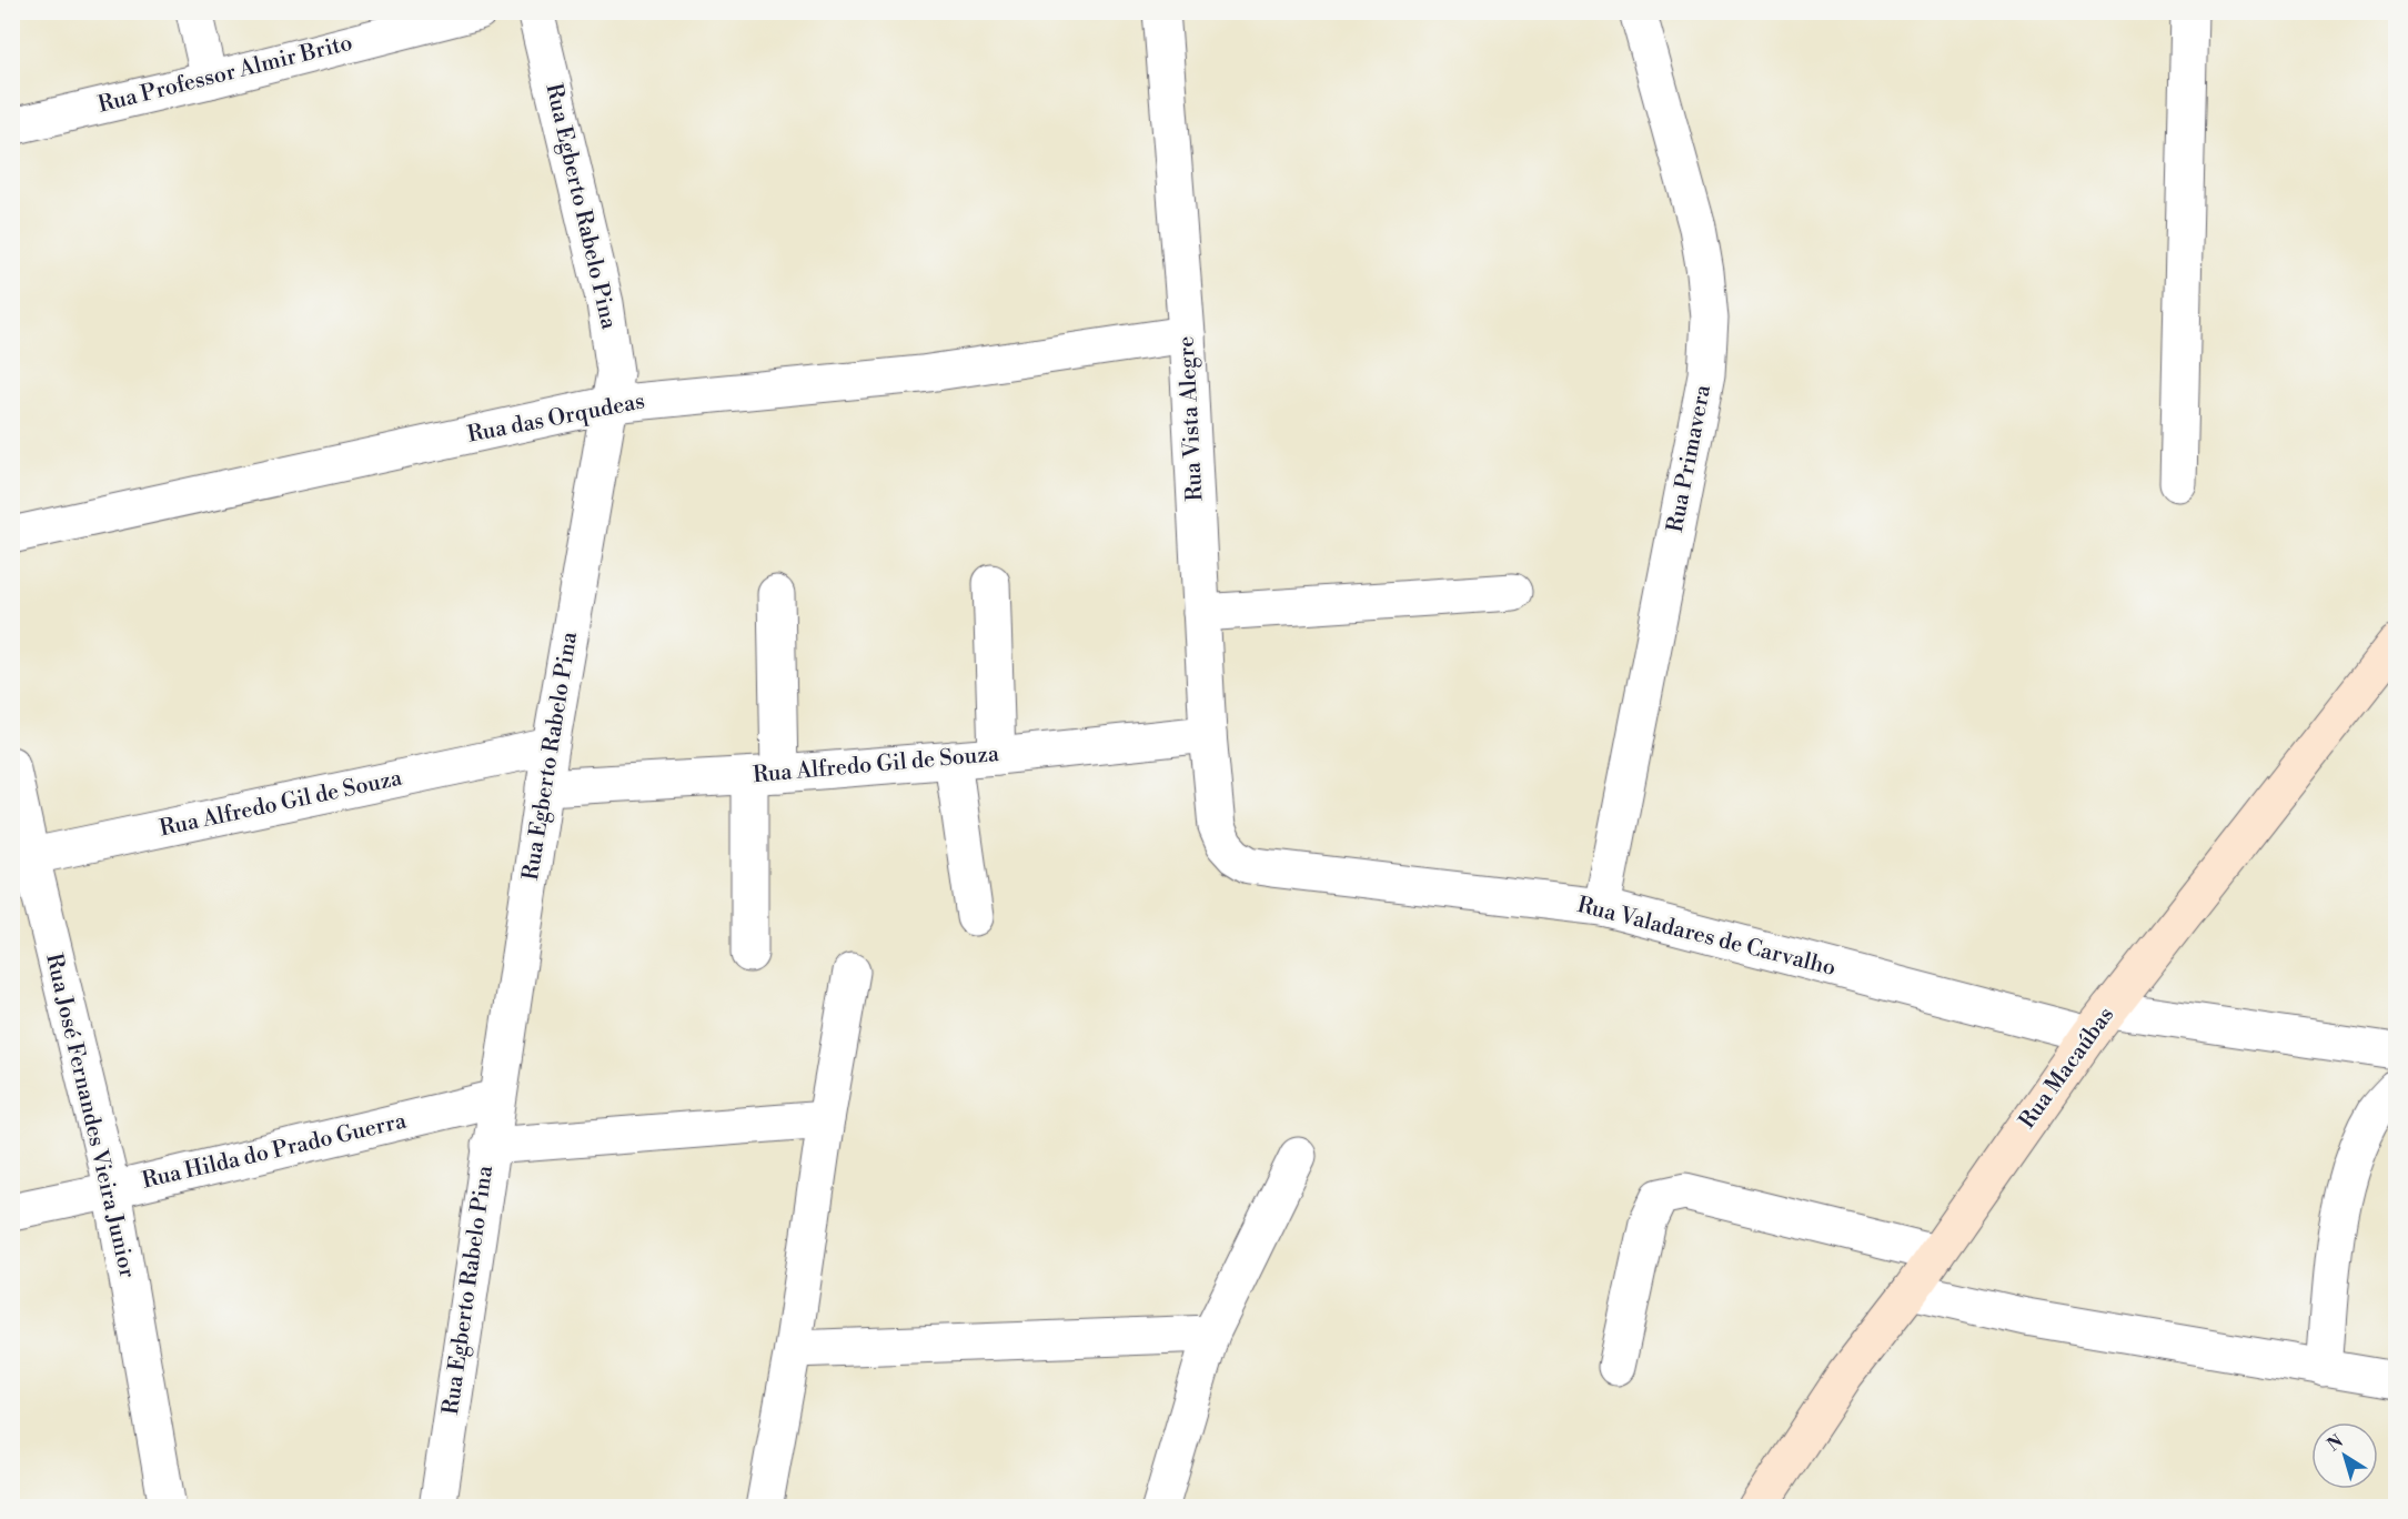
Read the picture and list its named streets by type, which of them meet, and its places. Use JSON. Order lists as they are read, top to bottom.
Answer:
{
  "streets": {
    "street": [
      "Rua Professor Almir Brito",
      "Rua Egberto Rabelo Pina",
      "Rua das Orqudeas",
      "Rua Vista Alegre",
      "Rua Primavera",
      "Rua Alfredo Gil de Souza",
      "Rua Valadares de Carvalho",
      "Rua Macaúbas",
      "Rua José Fernandes Vieira Junior",
      "Rua Hilda do Prado Guerra"
    ]
  },
  "crossings": [
    ["Rua Egberto Rabelo Pina", "Rua das Orqudeas"],
    ["Rua Egberto Rabelo Pina", "Rua Alfredo Gil de Souza"],
    ["Rua Egberto Rabelo Pina", "Rua Hilda do Prado Guerra"],
    ["Rua das Orqudeas", "Rua Vista Alegre"],
    ["Rua Vista Alegre", "Rua Alfredo Gil de Souza"],
    ["Rua Vista Alegre", "Rua Valadares de Carvalho"],
    ["Rua Primavera", "Rua Valadares de Carvalho"],
    ["Rua Alfredo Gil de Souza", "Rua José Fernandes Vieira Junior"],
    ["Rua Valadares de Carvalho", "Rua Macaúbas"],
    ["Rua José Fernandes Vieira Junior", "Rua Hilda do Prado Guerra"]
  ],
  "north": "top left"
}
